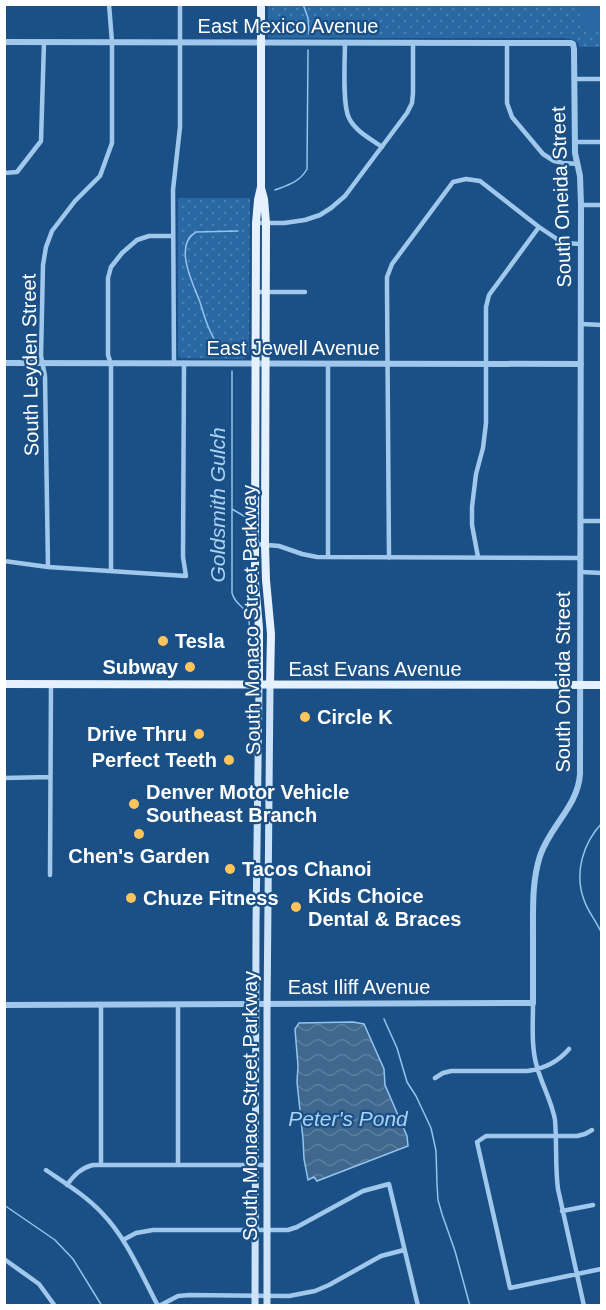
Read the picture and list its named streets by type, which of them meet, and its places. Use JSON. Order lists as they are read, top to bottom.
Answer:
{
  "streets": {
    "main road": ["South Monaco Street Parkway", "East Evans Avenue"],
    "street": [
      "East Mexico Avenue",
      "South Oneida Street",
      "East Jewell Avenue",
      "South Leyden Street",
      "East Iliff Avenue"
    ]
  },
  "crossings": [
    ["East Mexico Avenue", "South Oneida Street"],
    ["East Mexico Avenue", "South Leyden Street"],
    ["East Mexico Avenue", "South Monaco Street Parkway"],
    ["South Oneida Street", "East Jewell Avenue"],
    ["South Oneida Street", "East Evans Avenue"],
    ["South Oneida Street", "East Iliff Avenue"],
    ["East Jewell Avenue", "South Leyden Street"],
    ["East Jewell Avenue", "South Monaco Street Parkway"],
    ["South Monaco Street Parkway", "East Evans Avenue"],
    ["South Monaco Street Parkway", "East Iliff Avenue"]
  ],
  "water": ["Goldsmith Gulch", "Peter's Pond"],
  "places": [
    "Tesla",
    "Subway",
    "Circle K",
    "Drive Thru",
    "Perfect Teeth",
    "Denver Motor Vehicle Southeast Branch",
    "Chen's Garden",
    "Tacos Chanoi",
    "Chuze Fitness",
    "Kids Choice Dental & Braces"
  ]
}
